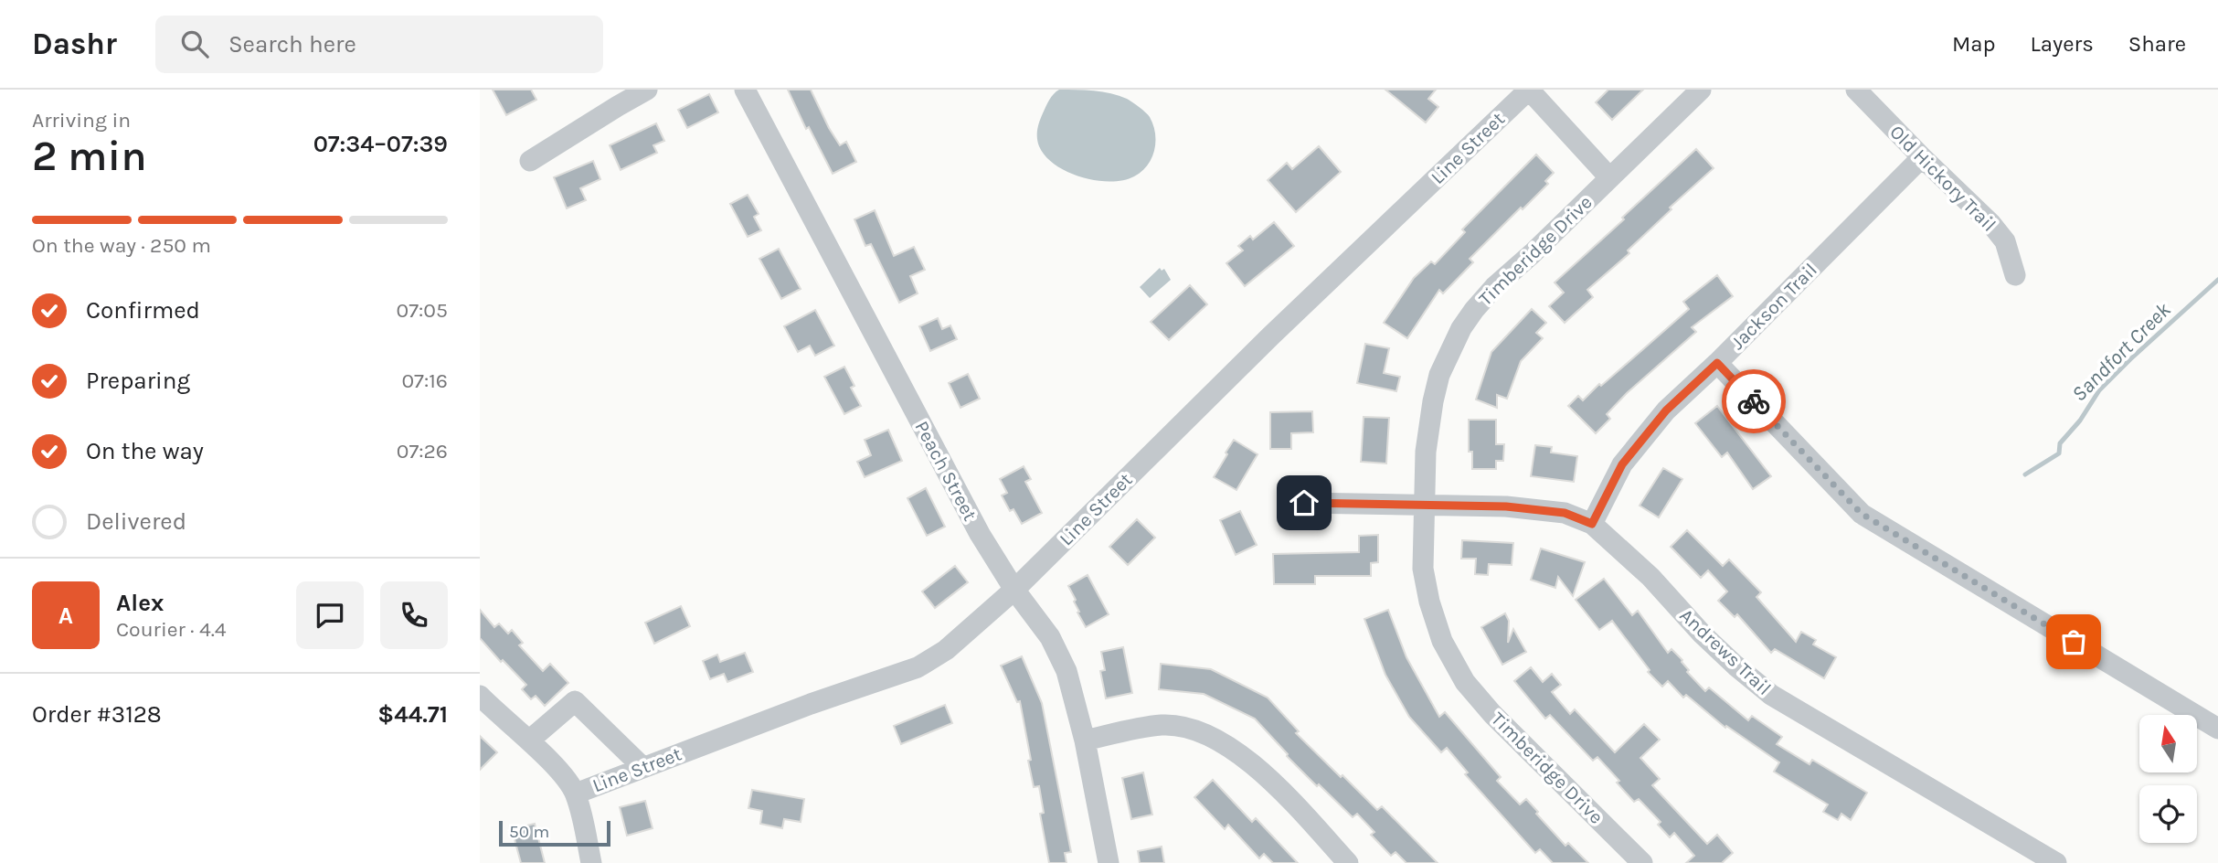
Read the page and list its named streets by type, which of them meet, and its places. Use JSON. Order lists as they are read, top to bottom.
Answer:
{
  "streets": {
    "street": [
      "Line Street",
      "Old Hickory Trail",
      "Timberidge Drive",
      "Jackson Trail",
      "Peach Street",
      "Andrews Trail"
    ]
  },
  "crossings": [
    ["Line Street", "Peach Street"],
    ["Old Hickory Trail", "Jackson Trail"],
    ["Timberidge Drive", "Andrews Trail"],
    ["Jackson Trail", "Andrews Trail"]
  ],
  "water": ["Sandfort Creek"],
  "scale_bar": "50 m",
  "north": "top",
  "page": {
    "header": "Dashr",
    "search": "Search here",
    "nav": ["Map", "Layers", "Share"],
    "heading": ["2 min", "Arriving in", "07:34–07:39"],
    "panel": [
      "Alex",
      "Courier · 4.4",
      "Order #3128",
      "$44.71"
    ],
    "bar": "On the way · 250 m",
    "list": [
      ["Confirmed", "07:05"],
      ["Preparing", "07:16"],
      ["On the way", "07:26"],
      "Delivered"
    ],
    "round": "A",
    "scale": "50 m"
  }
}
